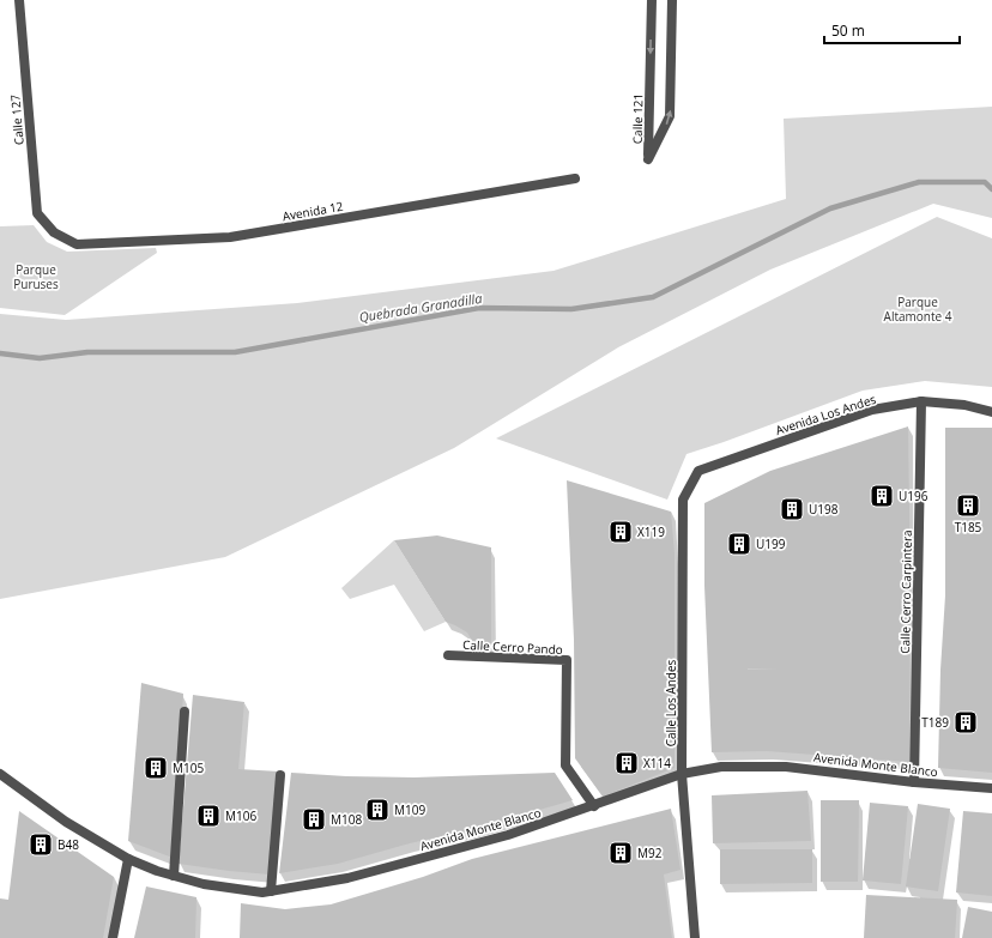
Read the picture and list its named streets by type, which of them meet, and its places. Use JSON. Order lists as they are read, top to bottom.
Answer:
{
  "streets": {
    "street": [
      "Calle 121",
      "Calle 127",
      "Avenida 12",
      "Avenida Los Andes",
      "Calle Cerro Carpintera",
      "Calle Cerro Pando",
      "Calle Los Andes",
      "Avenida Monte Blanco"
    ]
  },
  "crossings": [
    ["Calle 127", "Avenida 12"],
    ["Avenida Los Andes", "Calle Cerro Carpintera"],
    ["Avenida Los Andes", "Calle Los Andes"],
    ["Calle Cerro Carpintera", "Avenida Monte Blanco"],
    ["Calle Cerro Pando", "Avenida Monte Blanco"],
    ["Calle Los Andes", "Avenida Monte Blanco"]
  ],
  "water": ["Quebrada Granadilla"],
  "parks": ["Parque Puruses", "Parque Altamonte 4"],
  "places": {
    "building": [
      "U196",
      "T185",
      "U198",
      "X119",
      "U199",
      "T189",
      "X114",
      "M105",
      "M109",
      "M106",
      "M108",
      "B48",
      "M92"
    ]
  },
  "scale_bar": "50 m"
}
